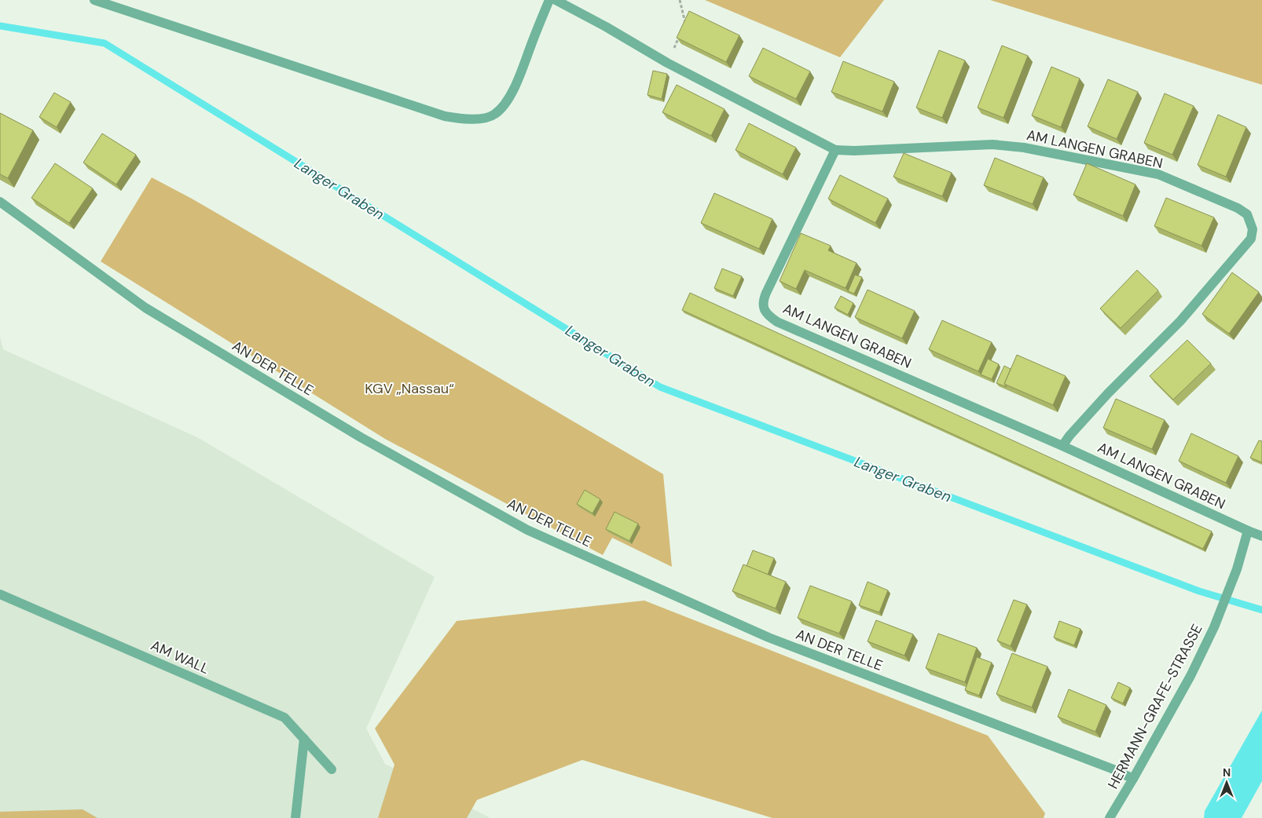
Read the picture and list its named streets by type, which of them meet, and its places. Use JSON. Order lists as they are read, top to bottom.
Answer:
{
  "streets": {
    "street": [
      "AM LANGEN GRABEN",
      "AN DER TELLE",
      "AM WALL",
      "HERMANN-GRAFE-STRASSE"
    ]
  },
  "crossings": [
    ["AM LANGEN GRABEN", "HERMANN-GRAFE-STRASSE"],
    ["AN DER TELLE", "HERMANN-GRAFE-STRASSE"]
  ],
  "water": ["Langer Graben"],
  "parks": ["KGV „Nassau“"],
  "north": "top"
}
